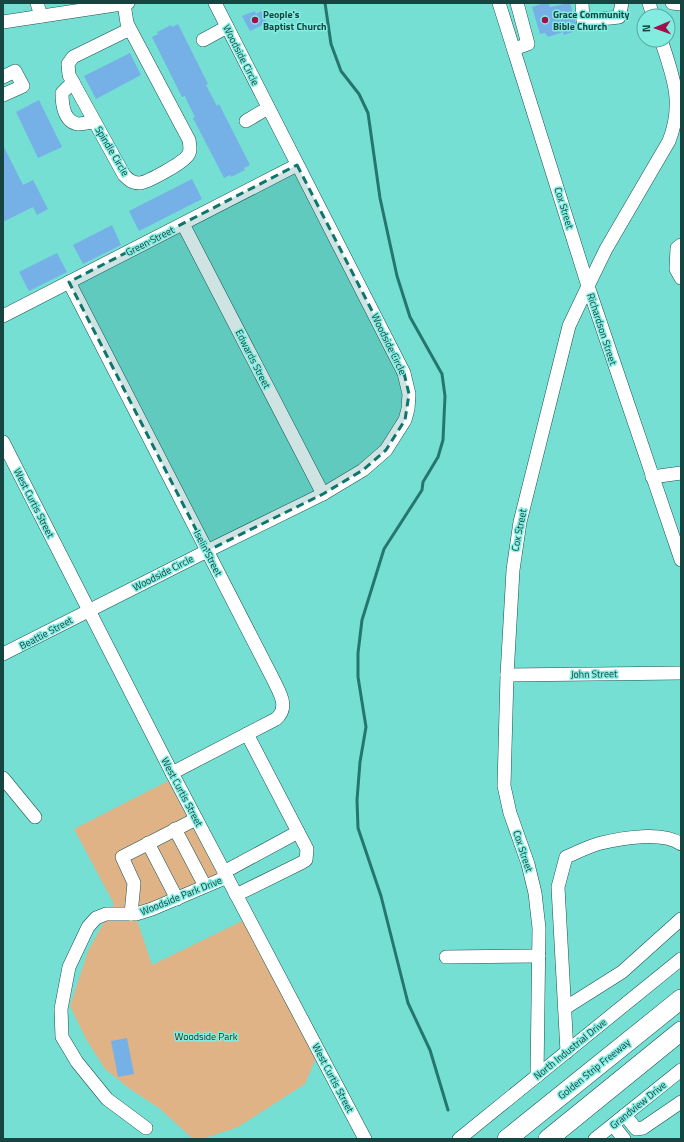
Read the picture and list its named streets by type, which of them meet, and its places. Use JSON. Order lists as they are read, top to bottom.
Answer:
{
  "streets": {
    "highway": ["Golden Strip Freeway"],
    "street": [
      "Woodside Circle",
      "Spindle Circle",
      "Cox Street",
      "Green Street",
      "Richardson Street",
      "Edwards Street",
      "West Curtis Street",
      "Iselin Street",
      "Beattie Street",
      "John Street",
      "Woodside Park Drive",
      "North Industrial Drive",
      "Grandview Drive"
    ]
  },
  "crossings": [
    ["Woodside Circle", "Green Street"],
    ["Woodside Circle", "Edwards Street"],
    ["Woodside Circle", "West Curtis Street"],
    ["Woodside Circle", "Iselin Street"],
    ["Woodside Circle", "Beattie Street"],
    ["Cox Street", "Richardson Street"],
    ["Cox Street", "John Street"],
    ["Cox Street", "North Industrial Drive"],
    ["Green Street", "Edwards Street"],
    ["Green Street", "Iselin Street"],
    ["West Curtis Street", "Iselin Street"],
    ["West Curtis Street", "Beattie Street"],
    ["West Curtis Street", "Woodside Park Drive"]
  ],
  "parks": ["Woodside Park"],
  "places": ["People's Baptist Church", "Grace Community Bible Church"],
  "north": "left"
}
